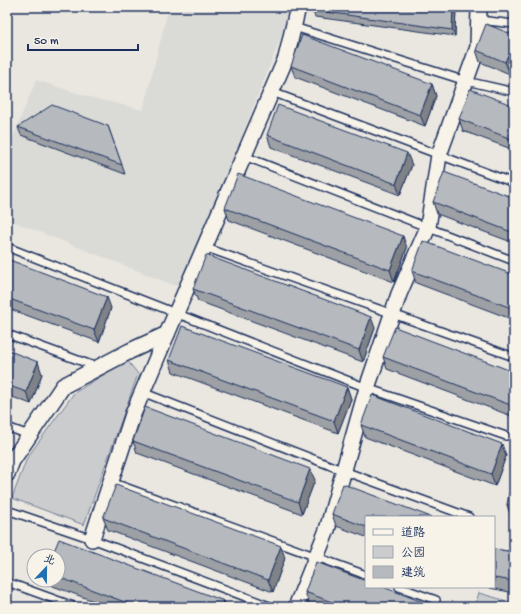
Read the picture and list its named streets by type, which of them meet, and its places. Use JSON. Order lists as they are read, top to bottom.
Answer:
{
  "legend": ["道路", "公园", "建筑"],
  "scale_bar": "50 m",
  "north": "top"
}
